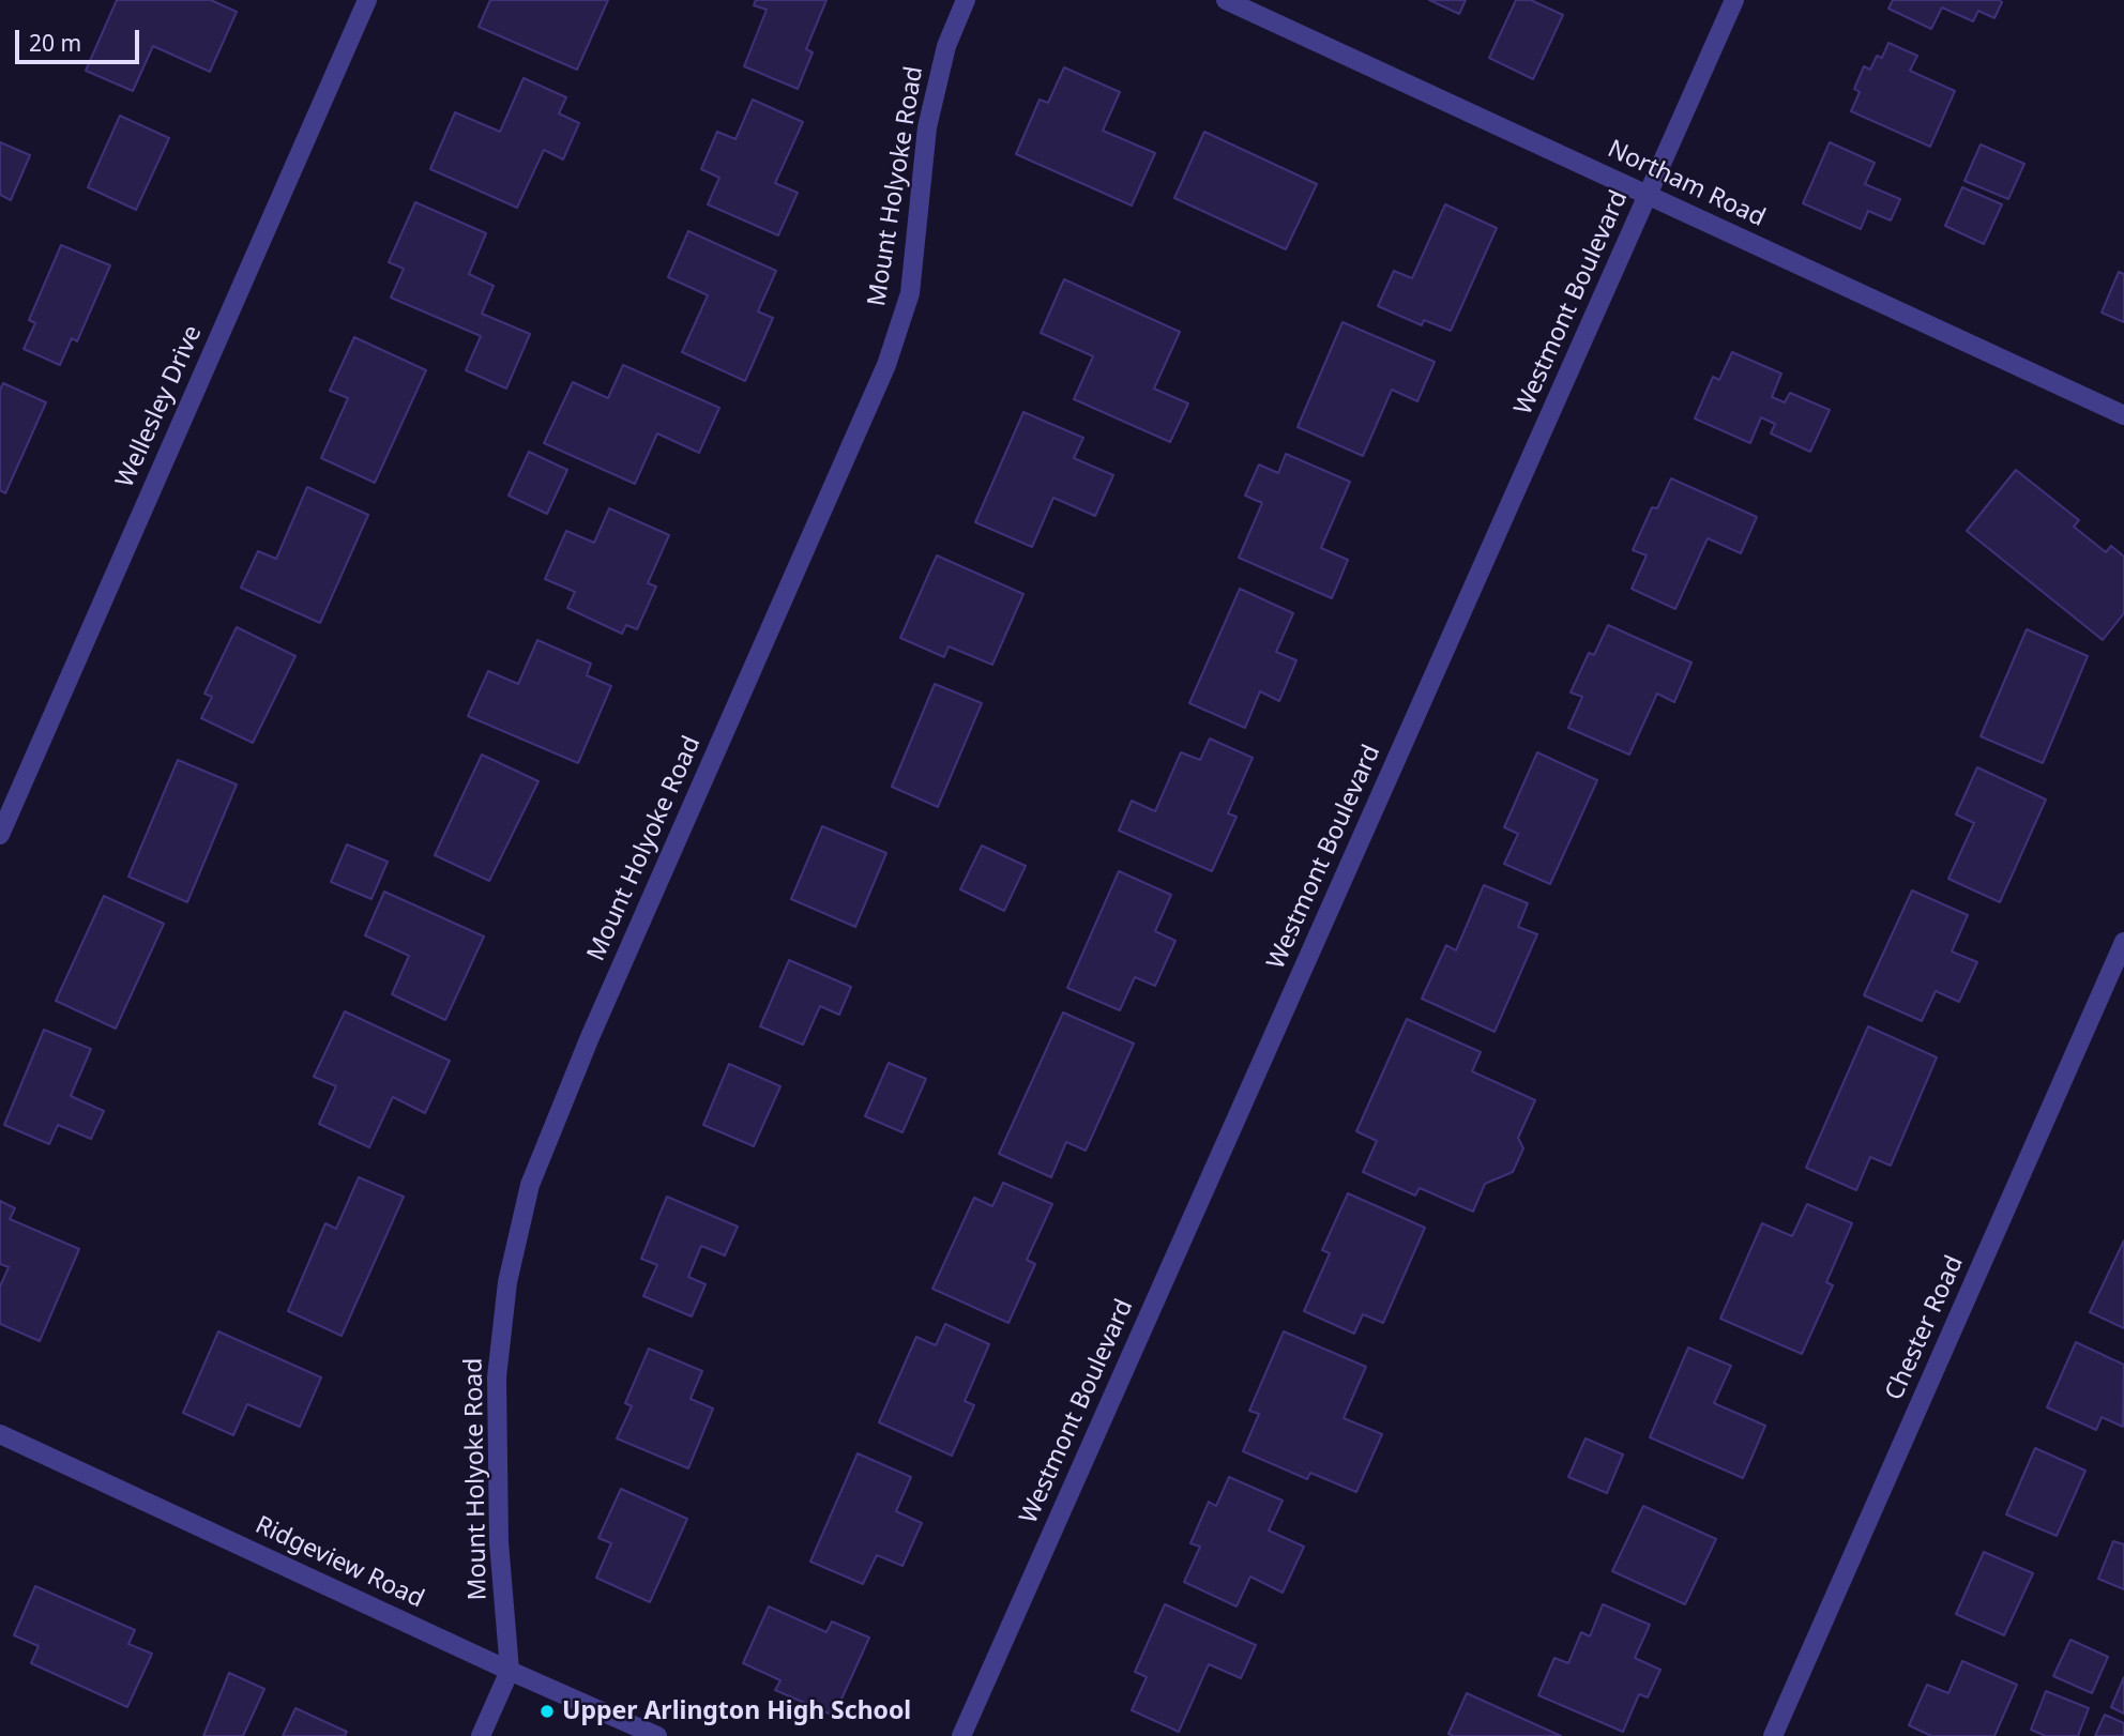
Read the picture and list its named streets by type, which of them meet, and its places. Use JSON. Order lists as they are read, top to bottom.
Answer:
{
  "streets": {
    "street": [
      "Northam Road",
      "Mount Holyoke Road",
      "Westmont Boulevard",
      "Wellesley Drive",
      "Chester Road",
      "Ridgeview Road"
    ]
  },
  "crossings": [
    ["Northam Road", "Westmont Boulevard"],
    ["Mount Holyoke Road", "Ridgeview Road"]
  ],
  "places": ["Upper Arlington High School"],
  "scale_bar": "20 m"
}
